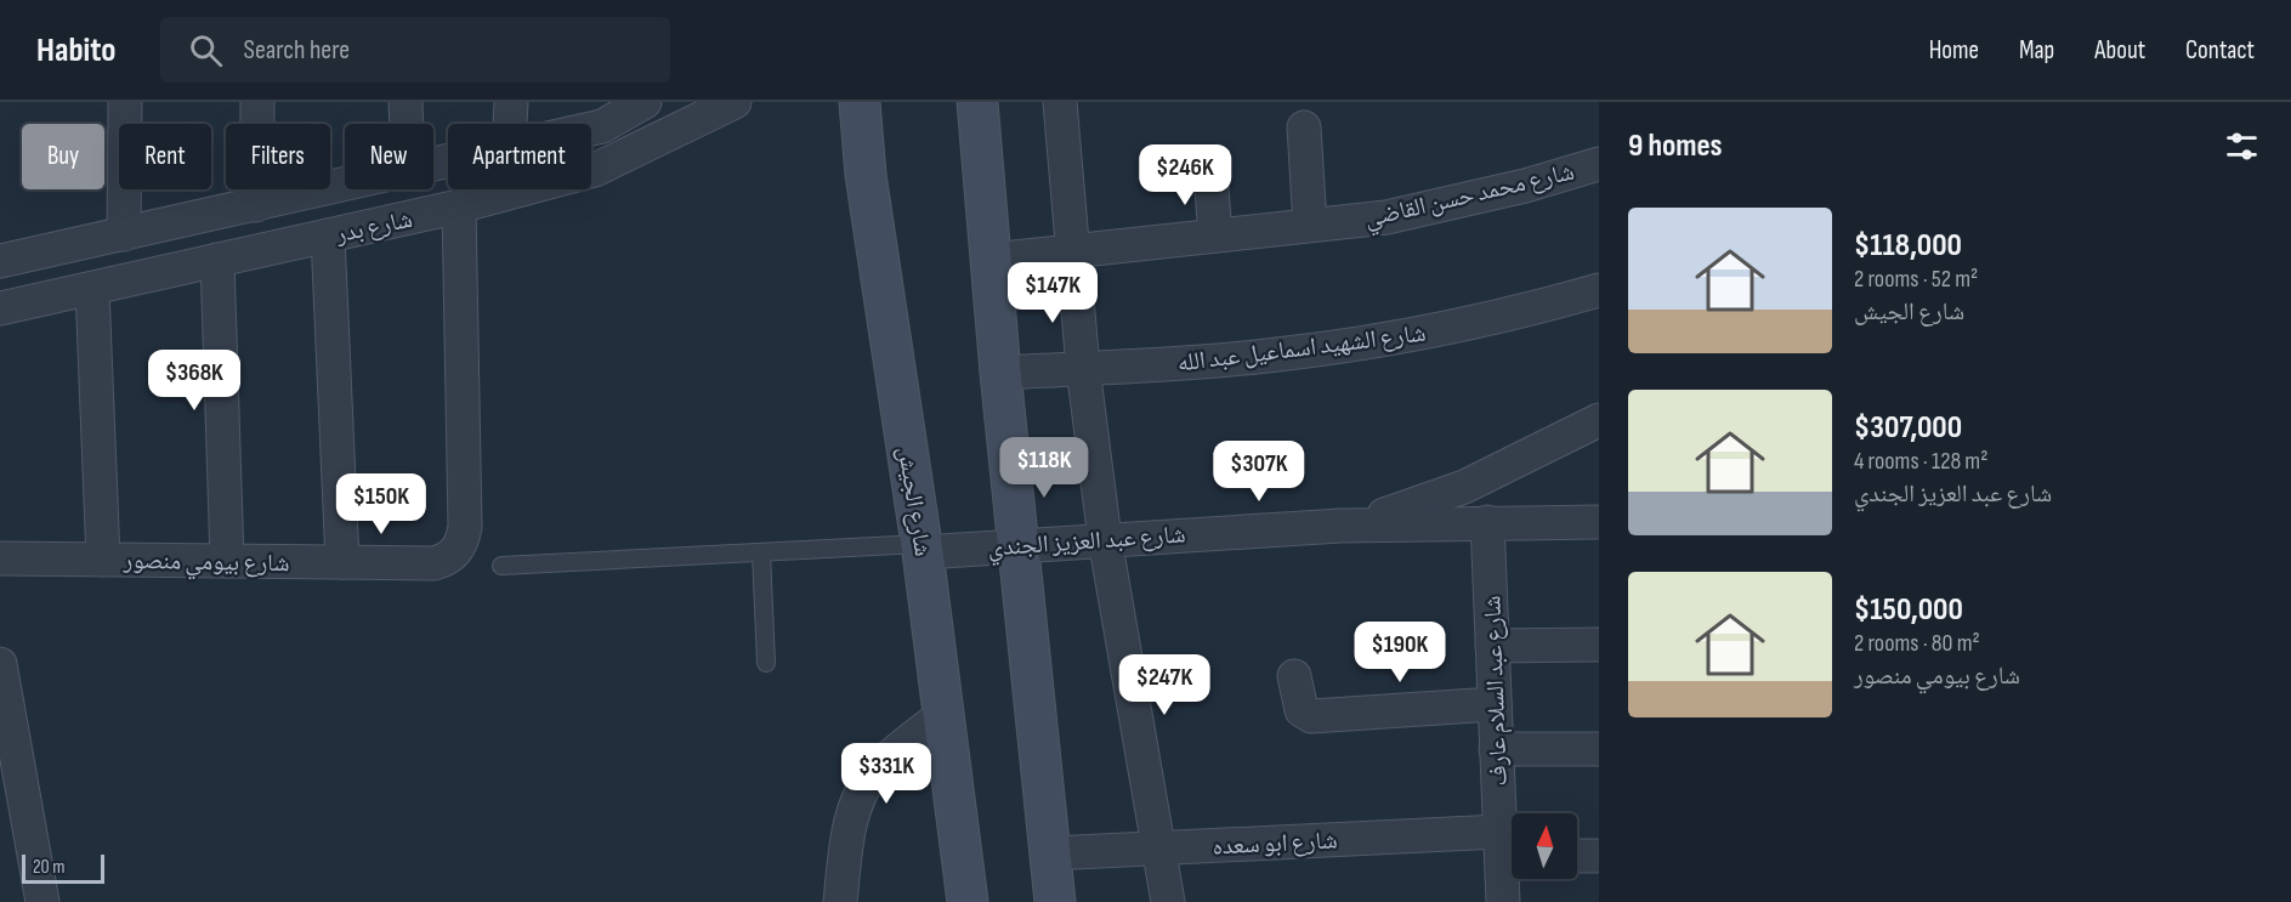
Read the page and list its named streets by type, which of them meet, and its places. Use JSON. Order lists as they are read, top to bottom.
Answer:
{
  "streets": {
    "main road": ["شارع الجيش"],
    "street": [
      "شارع محمد حسن القاضي",
      "شارع بدر",
      "شارع الشهيد اسماعيل عبد الله",
      "شارع عبد العزيز الجندي",
      "شارع بيومي منصور",
      "شارع عبد السلام عارف",
      "شارع ابو سعده"
    ]
  },
  "crossings": [
    ["شارع بدر", "شارع بيومي منصور"],
    ["شارع الجيش", "شارع عبد العزيز الجندي"],
    ["شارع عبد العزيز الجندي", "شارع عبد السلام عارف"],
    ["شارع عبد السلام عارف", "شارع ابو سعده"]
  ],
  "scale_bar": "20 m",
  "north": "top",
  "page": {
    "header": "Habito",
    "search": "Search here",
    "nav": [
      "Home",
      "Map",
      "About",
      "Contact"
    ],
    "heading": "9 homes",
    "chip": [
      "Buy",
      "Rent",
      "Filters",
      "New",
      "Apartment"
    ],
    "price": [
      "$246K",
      "$147K",
      "$368K",
      "$118K",
      "$307K",
      "$150K",
      "$190K",
      "$247K",
      "$331K"
    ],
    "list": [
      {
        "name": "$118,000",
        "note": "2 rooms · 52 m² · شارع الجيش"
      },
      {
        "name": "$307,000",
        "note": "4 rooms · 128 m² · شارع عبد العزيز الجندي"
      },
      {
        "name": "$150,000",
        "note": "2 rooms · 80 m² · شارع بيومي منصور"
      }
    ],
    "scale": "20 m"
  }
}
